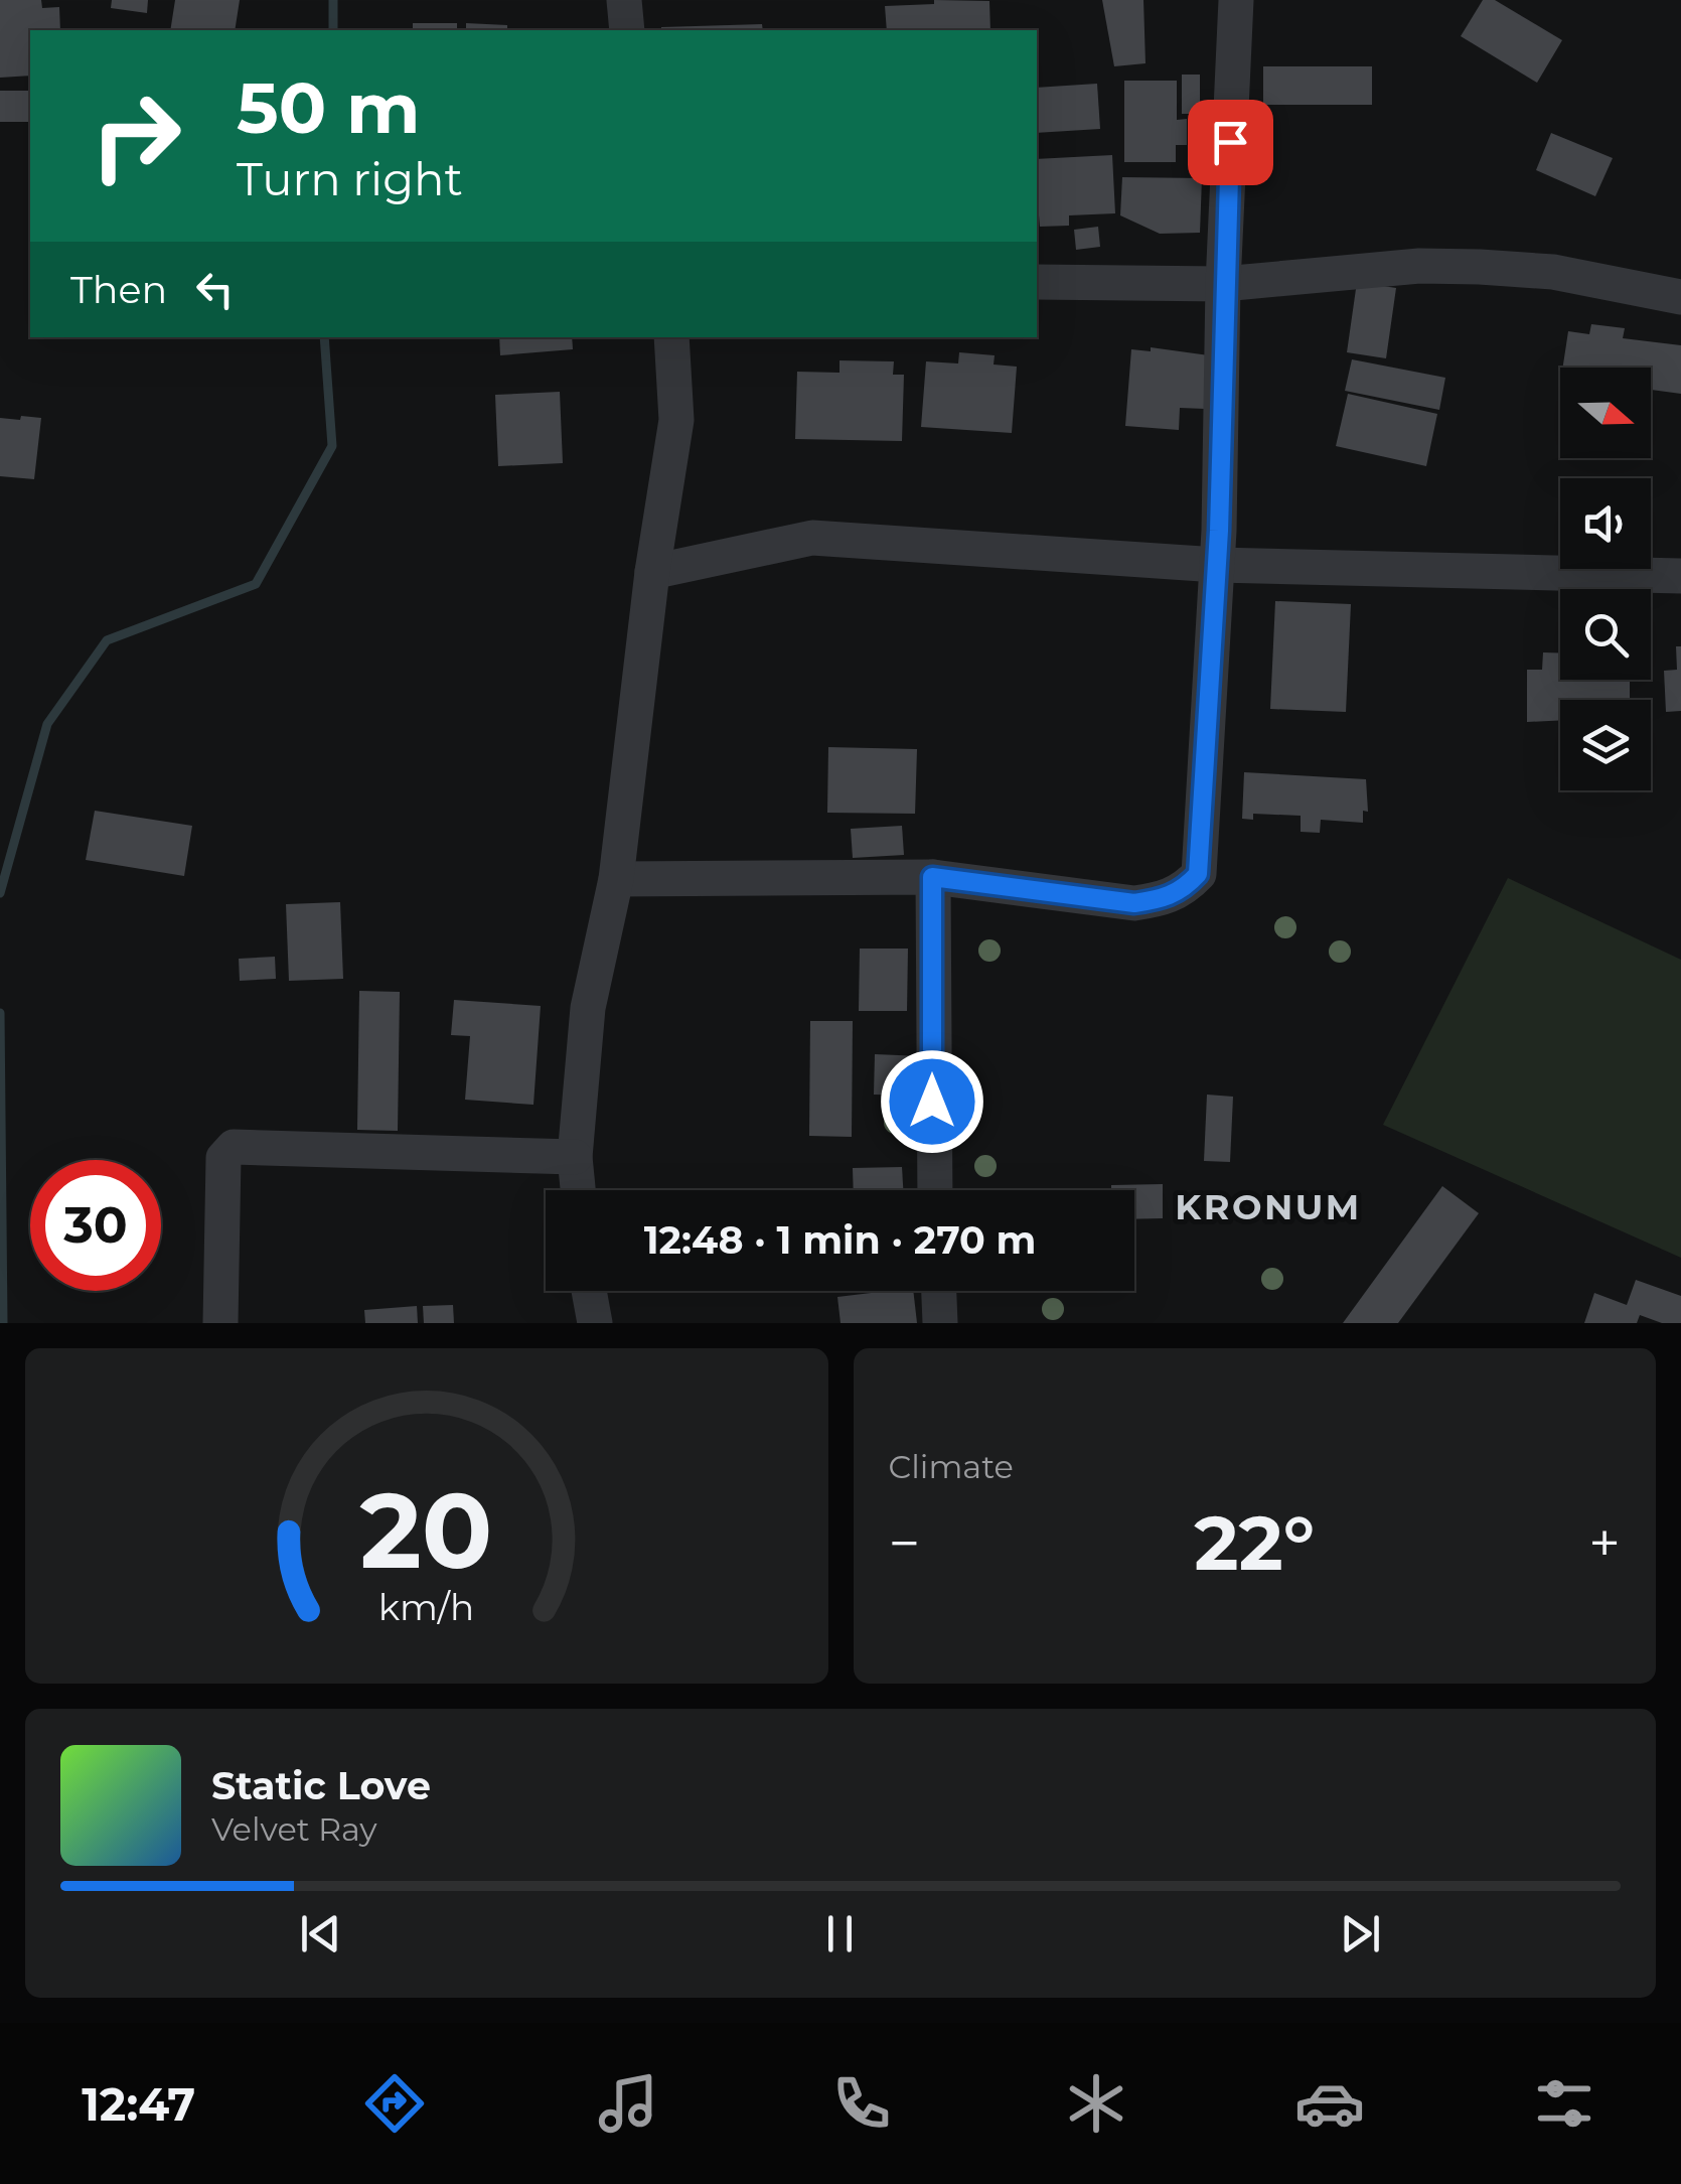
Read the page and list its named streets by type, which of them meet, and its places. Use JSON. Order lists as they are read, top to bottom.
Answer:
{
  "districts": ["KRONUM"],
  "north": "right",
  "page": {
    "turn": ["50 m", "Turn right"],
    "then": "Then",
    "limit": "30",
    "trip": "12:48 · 1 min · 270 m",
    "tile": "Climate",
    "heat": ["−", "22°", "+"],
    "song": ["Static Love", "Velvet Ray"],
    "tabs": "12:47",
    "gauge": ["20", "km/h"]
  }
}
